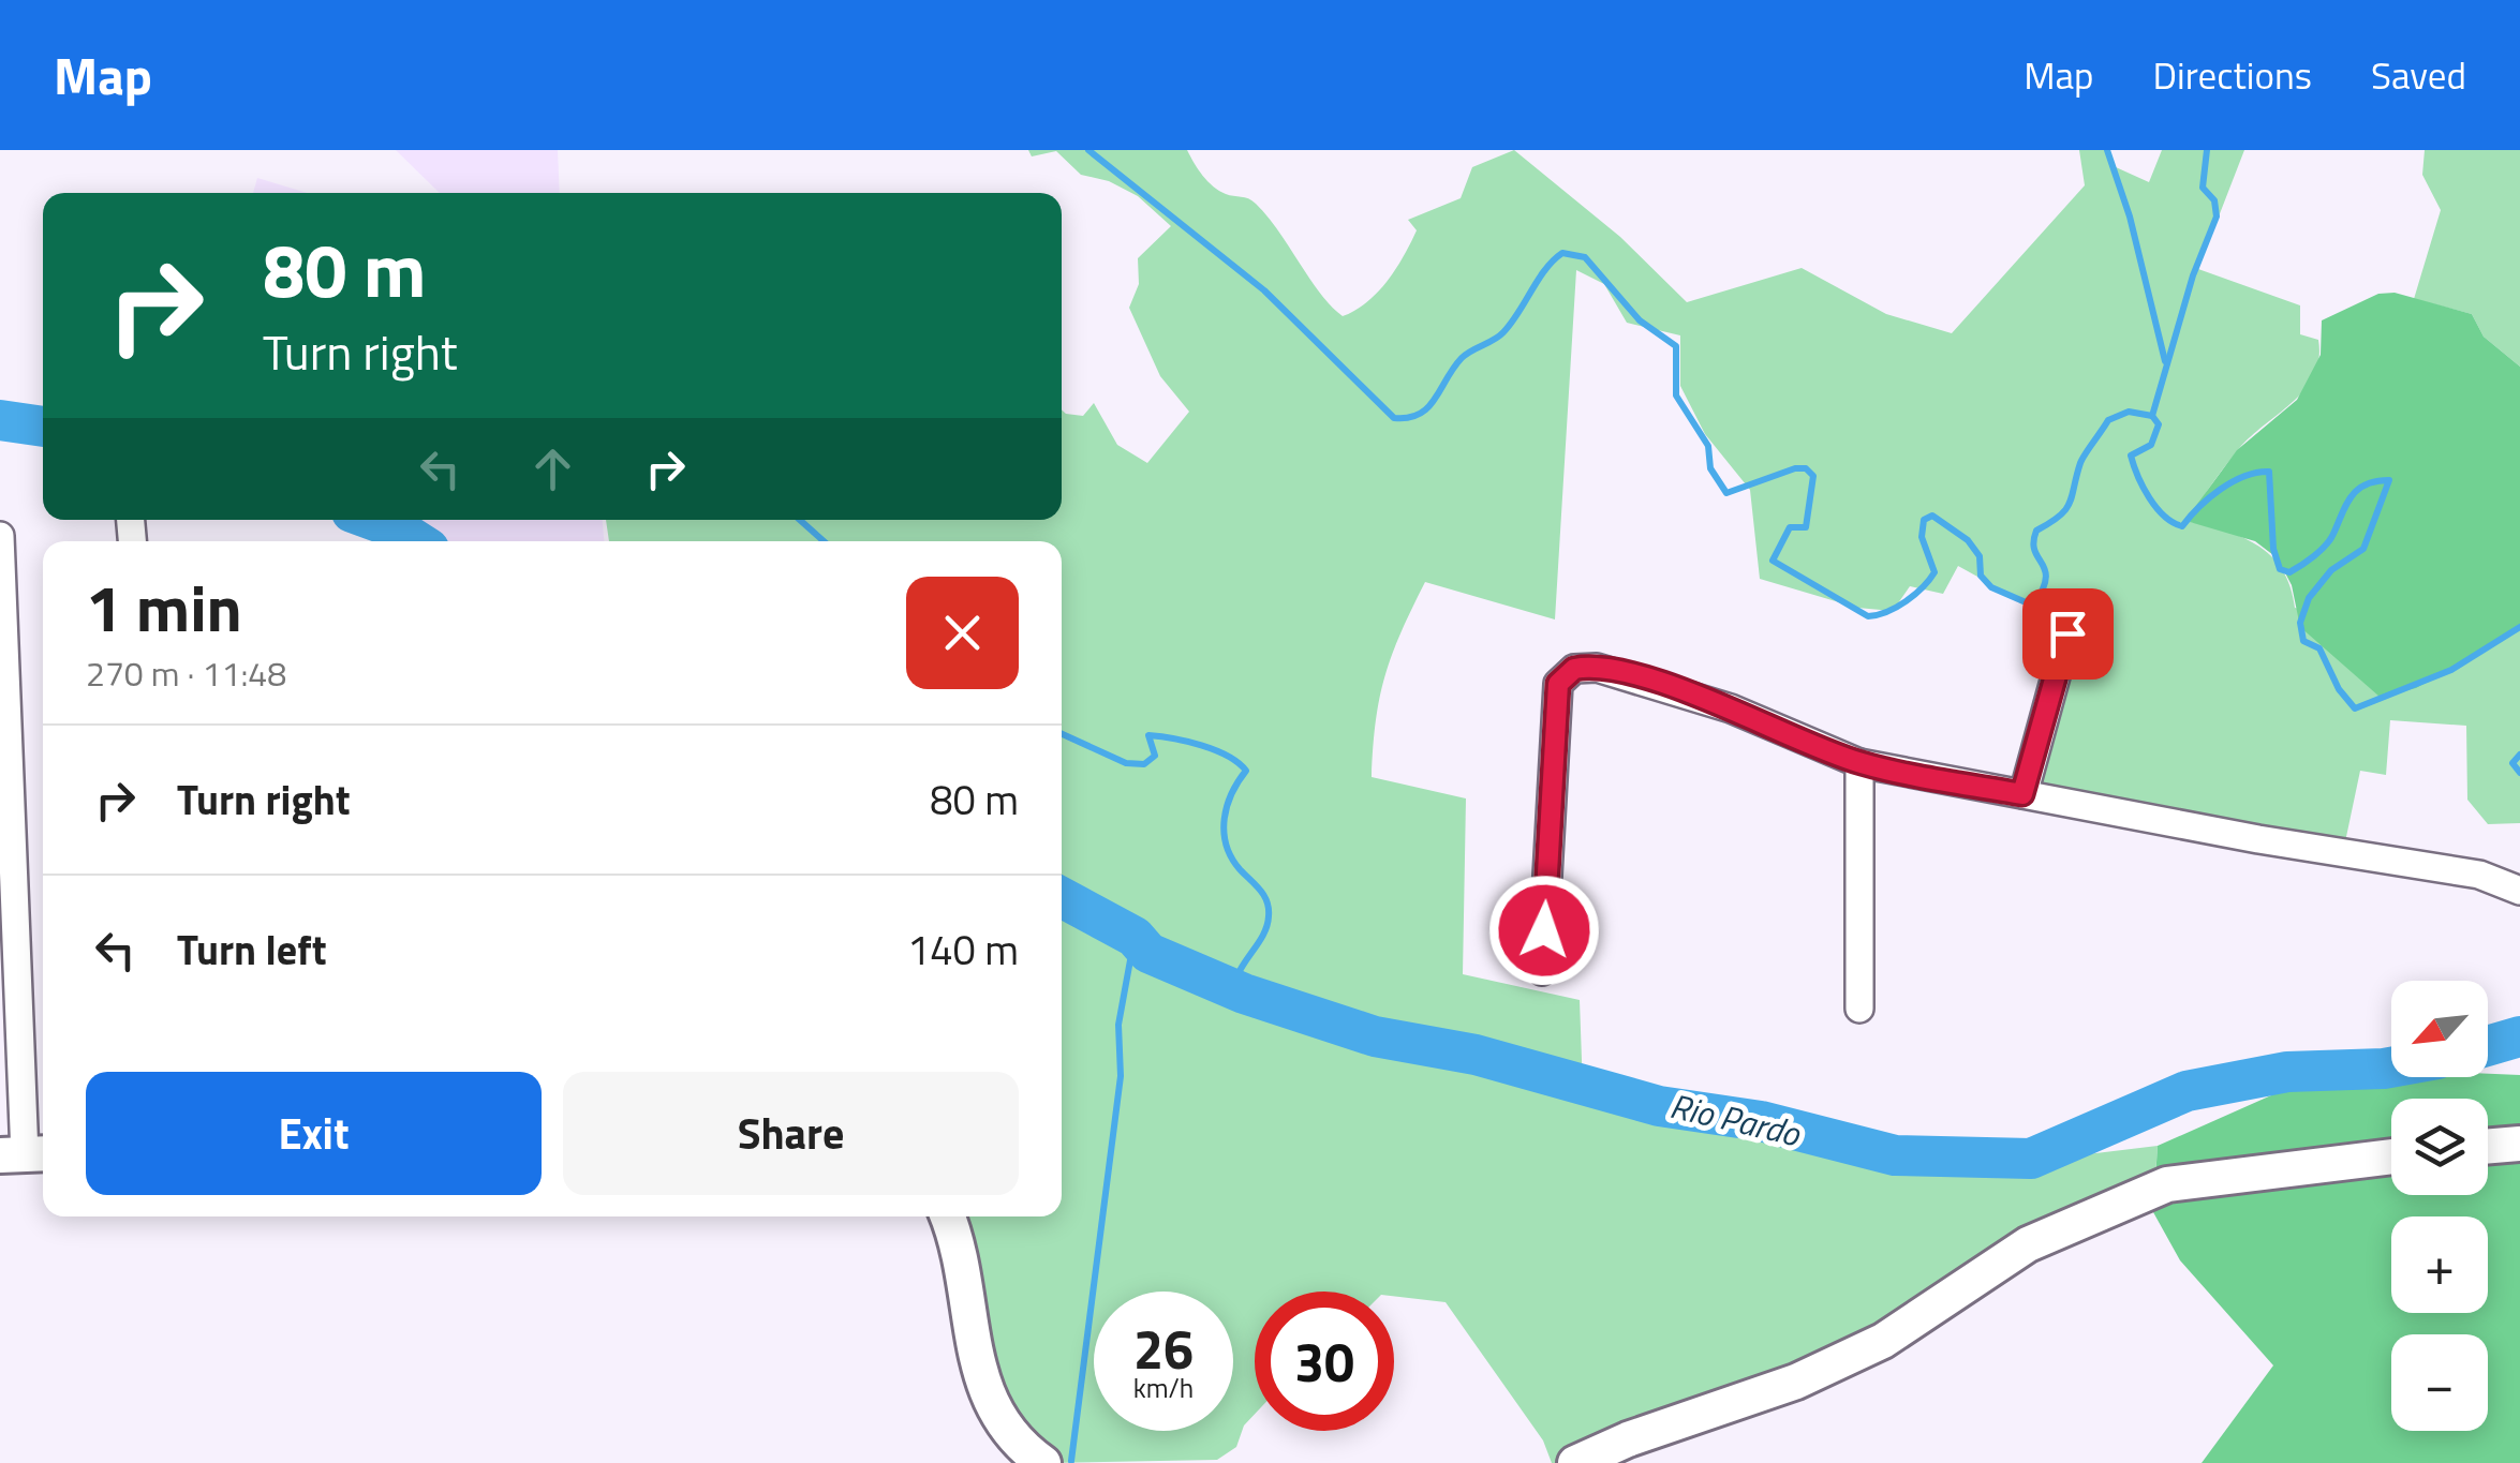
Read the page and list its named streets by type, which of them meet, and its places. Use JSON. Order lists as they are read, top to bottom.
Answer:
{
  "water": ["Rio Pardo"],
  "north": "bottom left",
  "page": {
    "header": "Map",
    "nav": ["Map", "Directions", "Saved"],
    "turn": ["80 m", "Turn right"],
    "heading": ["1 min", "270 m · 11:48"],
    "list": [
      {
        "name": "Turn right",
        "value": "80 m"
      },
      {
        "name": "Turn left",
        "value": "140 m"
      }
    ],
    "map_buttons": ["+", "−"],
    "buttons": ["Exit", "Share"],
    "speed": "26 km/h",
    "limit": "30"
  }
}
